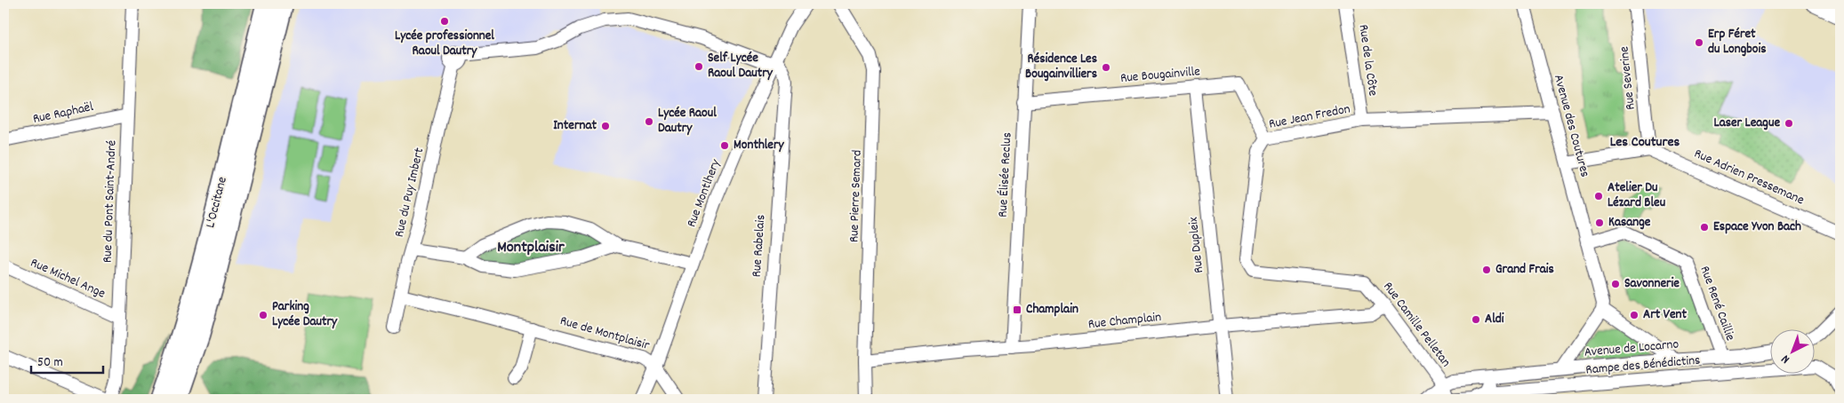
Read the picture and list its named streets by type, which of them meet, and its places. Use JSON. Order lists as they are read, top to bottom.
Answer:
{
  "streets": {
    "highway": ["L'Occitane"],
    "street": [
      "Rue de la Côte",
      "Rue Bougainville",
      "Rue Severine",
      "Rue Raphaël",
      "Rue Jean Fredon",
      "Avenue des Coutures",
      "Rue Élisée Reclus",
      "Rue Adrien Pressemane",
      "Rue du Puy Imbert",
      "Rue Montlhery",
      "Rue Pierre Semard",
      "Rue du Pont Saint-André",
      "Rue Dupleix",
      "Rue Rabelais",
      "Rue Michel Ange",
      "Rue René Caillie",
      "Rue Champlain",
      "Rue Camille Pelletan",
      "Rue de Montplaisir",
      "Avenue de Locarno",
      "Rampe des Bénédictins"
    ]
  },
  "crossings": [
    ["Rue de la Côte", "Rue Jean Fredon"],
    ["Rue Bougainville", "Rue Jean Fredon"],
    ["Rue Bougainville", "Rue Élisée Reclus"],
    ["Rue Bougainville", "Rue Dupleix"],
    ["Rue Severine", "Rue Adrien Pressemane"],
    ["Rue Raphaël", "Rue du Pont Saint-André"],
    ["Rue Jean Fredon", "Avenue des Coutures"],
    ["Rue Jean Fredon", "Rue Camille Pelletan"],
    ["Avenue des Coutures", "Rue René Caillie"],
    ["Rue Élisée Reclus", "Rue Champlain"],
    ["Rue du Puy Imbert", "Rue Montlhery"],
    ["Rue du Puy Imbert", "Rue Rabelais"],
    ["Rue du Puy Imbert", "Rue de Montplaisir"],
    ["Rue Montlhery", "Rue Rabelais"],
    ["Rue Montlhery", "Rue de Montplaisir"],
    ["Rue Pierre Semard", "Rue Champlain"],
    ["Rue du Pont Saint-André", "Rue Michel Ange"],
    ["Rue Dupleix", "Rue Champlain"],
    ["Rue René Caillie", "Avenue de Locarno"],
    ["Rue Champlain", "Rue Camille Pelletan"],
    ["Rue Camille Pelletan", "Avenue de Locarno"],
    ["Rue Camille Pelletan", "Rampe des Bénédictins"]
  ],
  "districts": ["Les Coutures", "Montplaisir"],
  "places": {
    "other": [
      "Lycée professionnel Raoul Dautry",
      "Erp Féret du Longbois",
      "Self Lycée Raoul Dautry",
      "Résidence Les Bougainvilliers",
      "Lycée Raoul Dautry",
      "Laser League",
      "Internat",
      "Monthlery",
      "Atelier Du Lézard Bleu",
      "Kasange",
      "Espace Yvon Bach",
      "Grand Frais",
      "Savonnerie",
      "Parking Lycée Dautry",
      "Art Vent",
      "Aldi"
    ],
    "transit": ["Champlain"]
  },
  "scale_bar": "50 m",
  "north": "bottom left"
}
